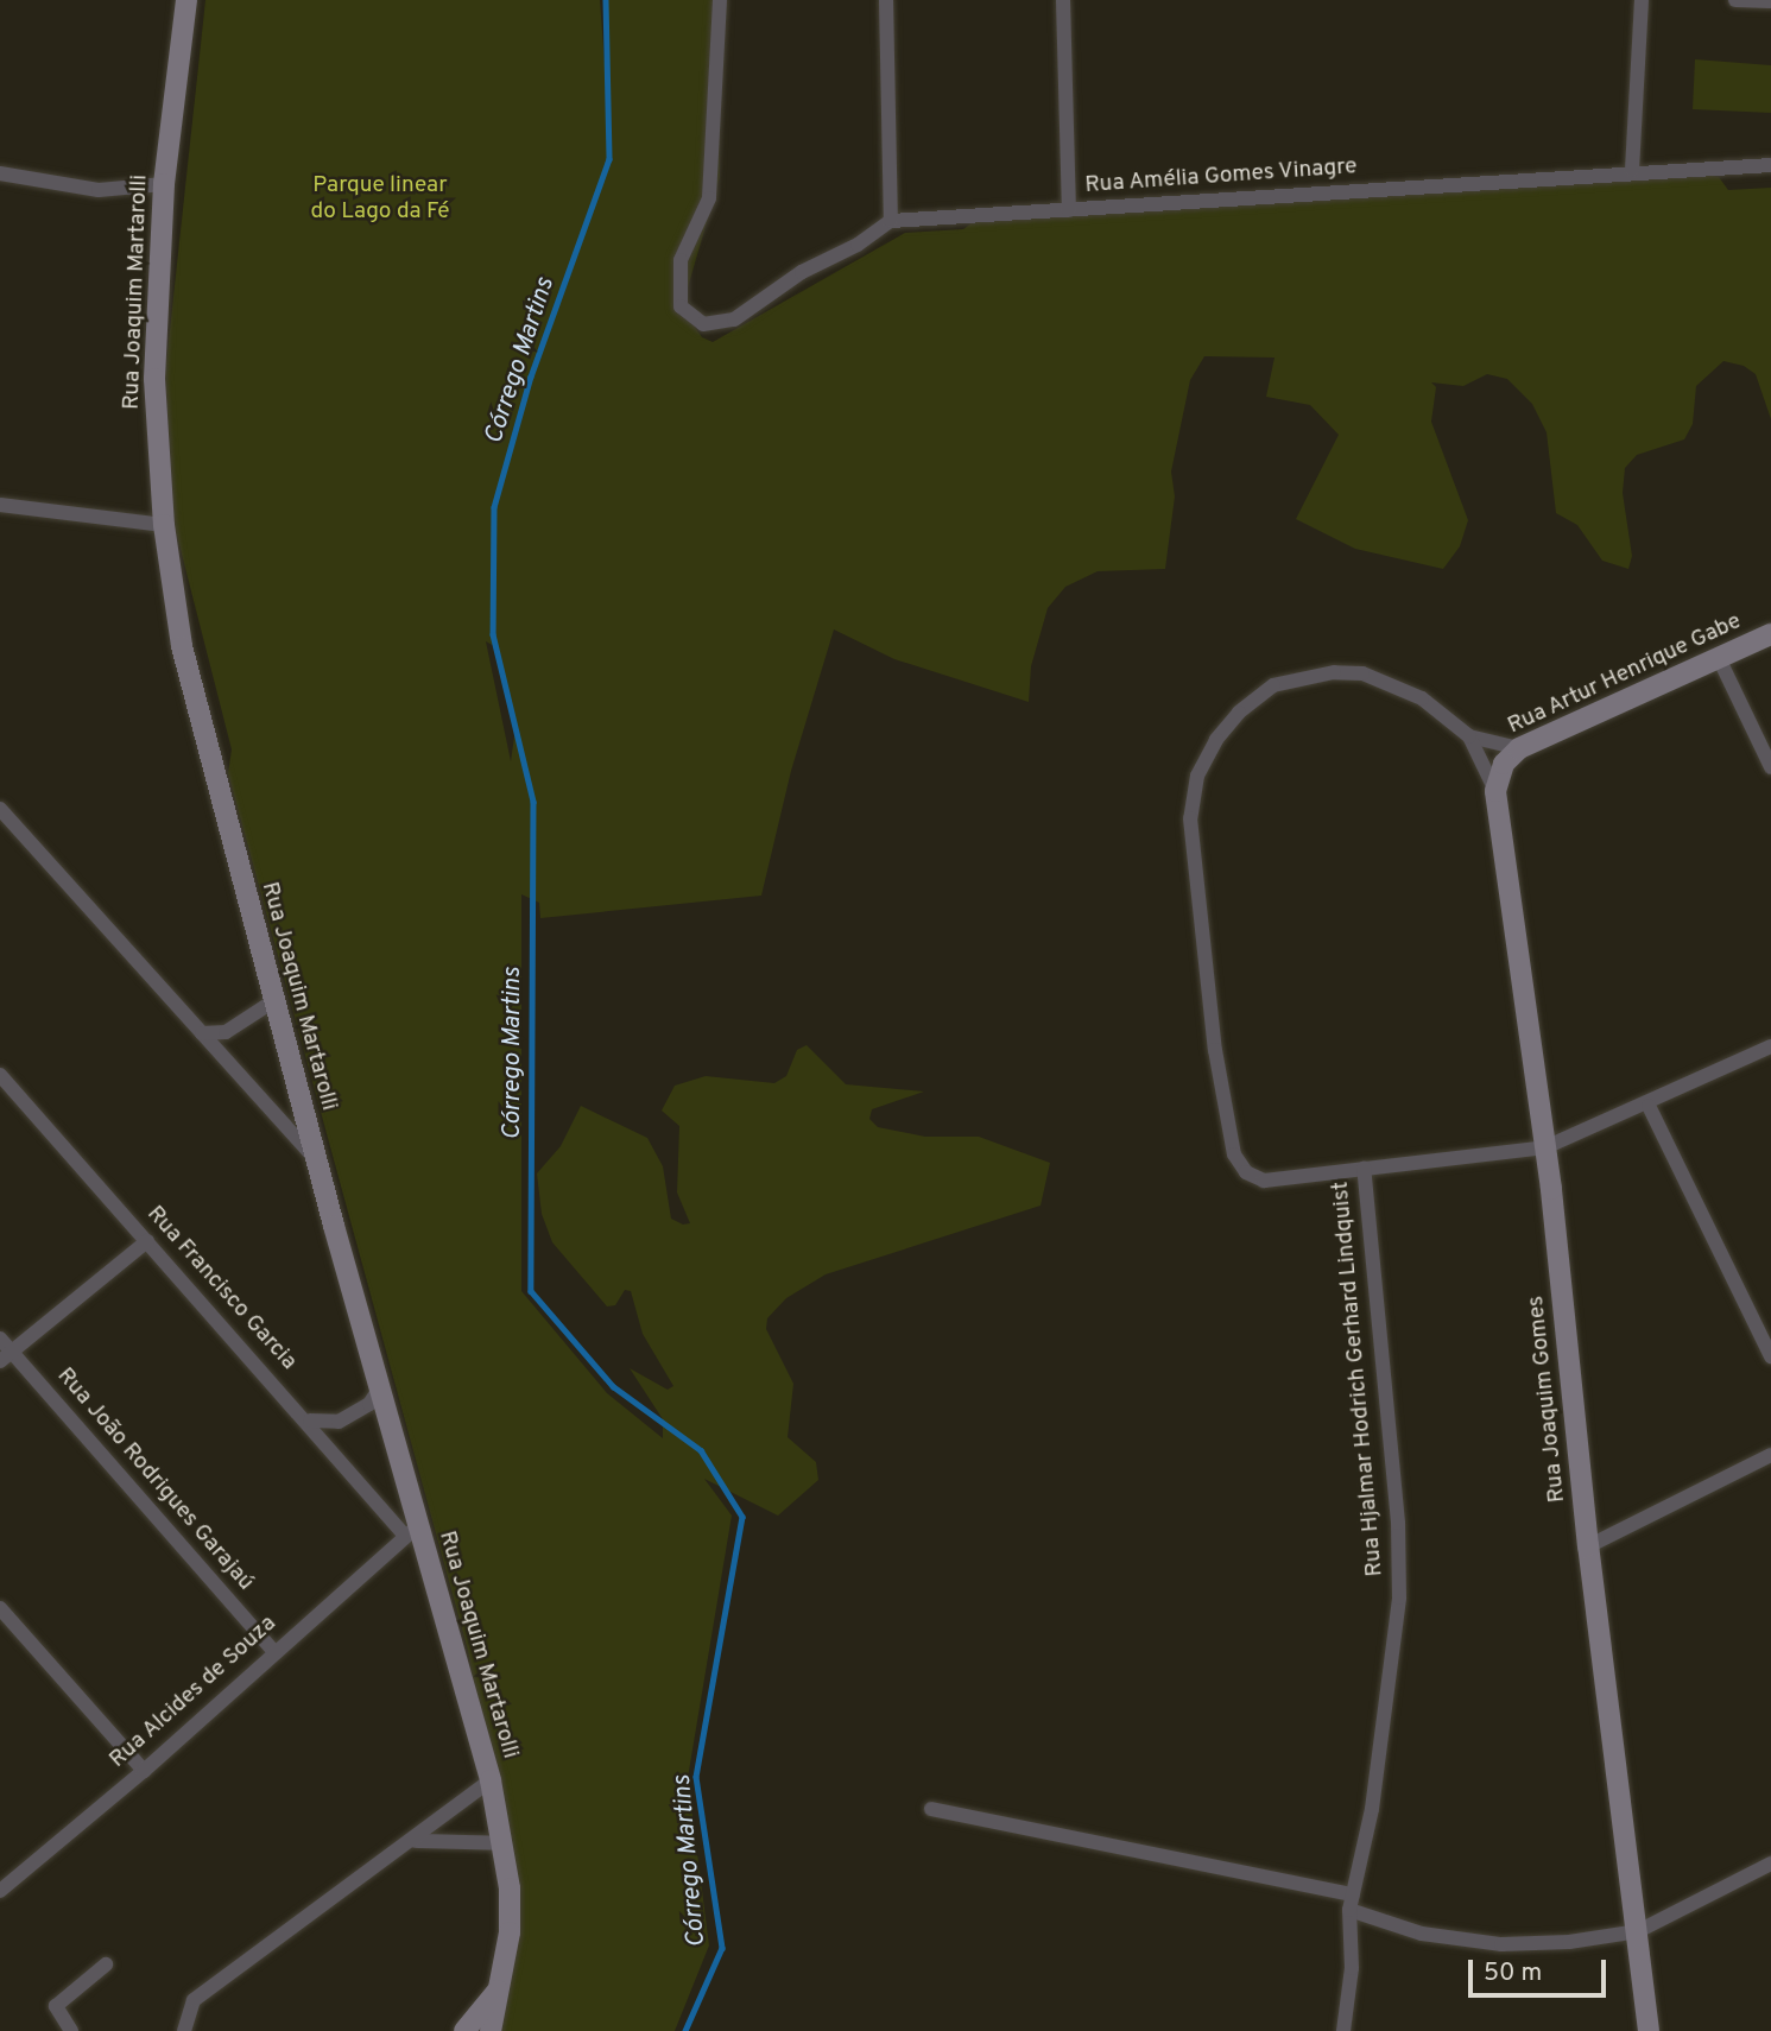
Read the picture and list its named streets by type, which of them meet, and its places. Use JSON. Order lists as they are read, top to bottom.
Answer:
{
  "streets": {
    "street": [
      "Rua Amélia Gomes Vinagre",
      "Rua Joaquim Martarolli",
      "Rua Artur Henrique Gabe",
      "Rua Francisco Garcia",
      "Rua Hjalmar Hodrich Gerhard Lindquist",
      "Rua Joaquim Gomes",
      "Rua João Rodrigues Garajaú",
      "Rua Alcides de Souza"
    ]
  },
  "crossings": [
    ["Rua Joaquim Martarolli", "Rua Francisco Garcia"],
    ["Rua Joaquim Martarolli", "Rua Alcides de Souza"],
    ["Rua Artur Henrique Gabe", "Rua Joaquim Gomes"],
    ["Rua Francisco Garcia", "Rua Alcides de Souza"],
    ["Rua João Rodrigues Garajaú", "Rua Alcides de Souza"]
  ],
  "water": ["Córrego Martins"],
  "parks": ["Parque linear do Lago da Fé"],
  "scale_bar": "50 m"
}
